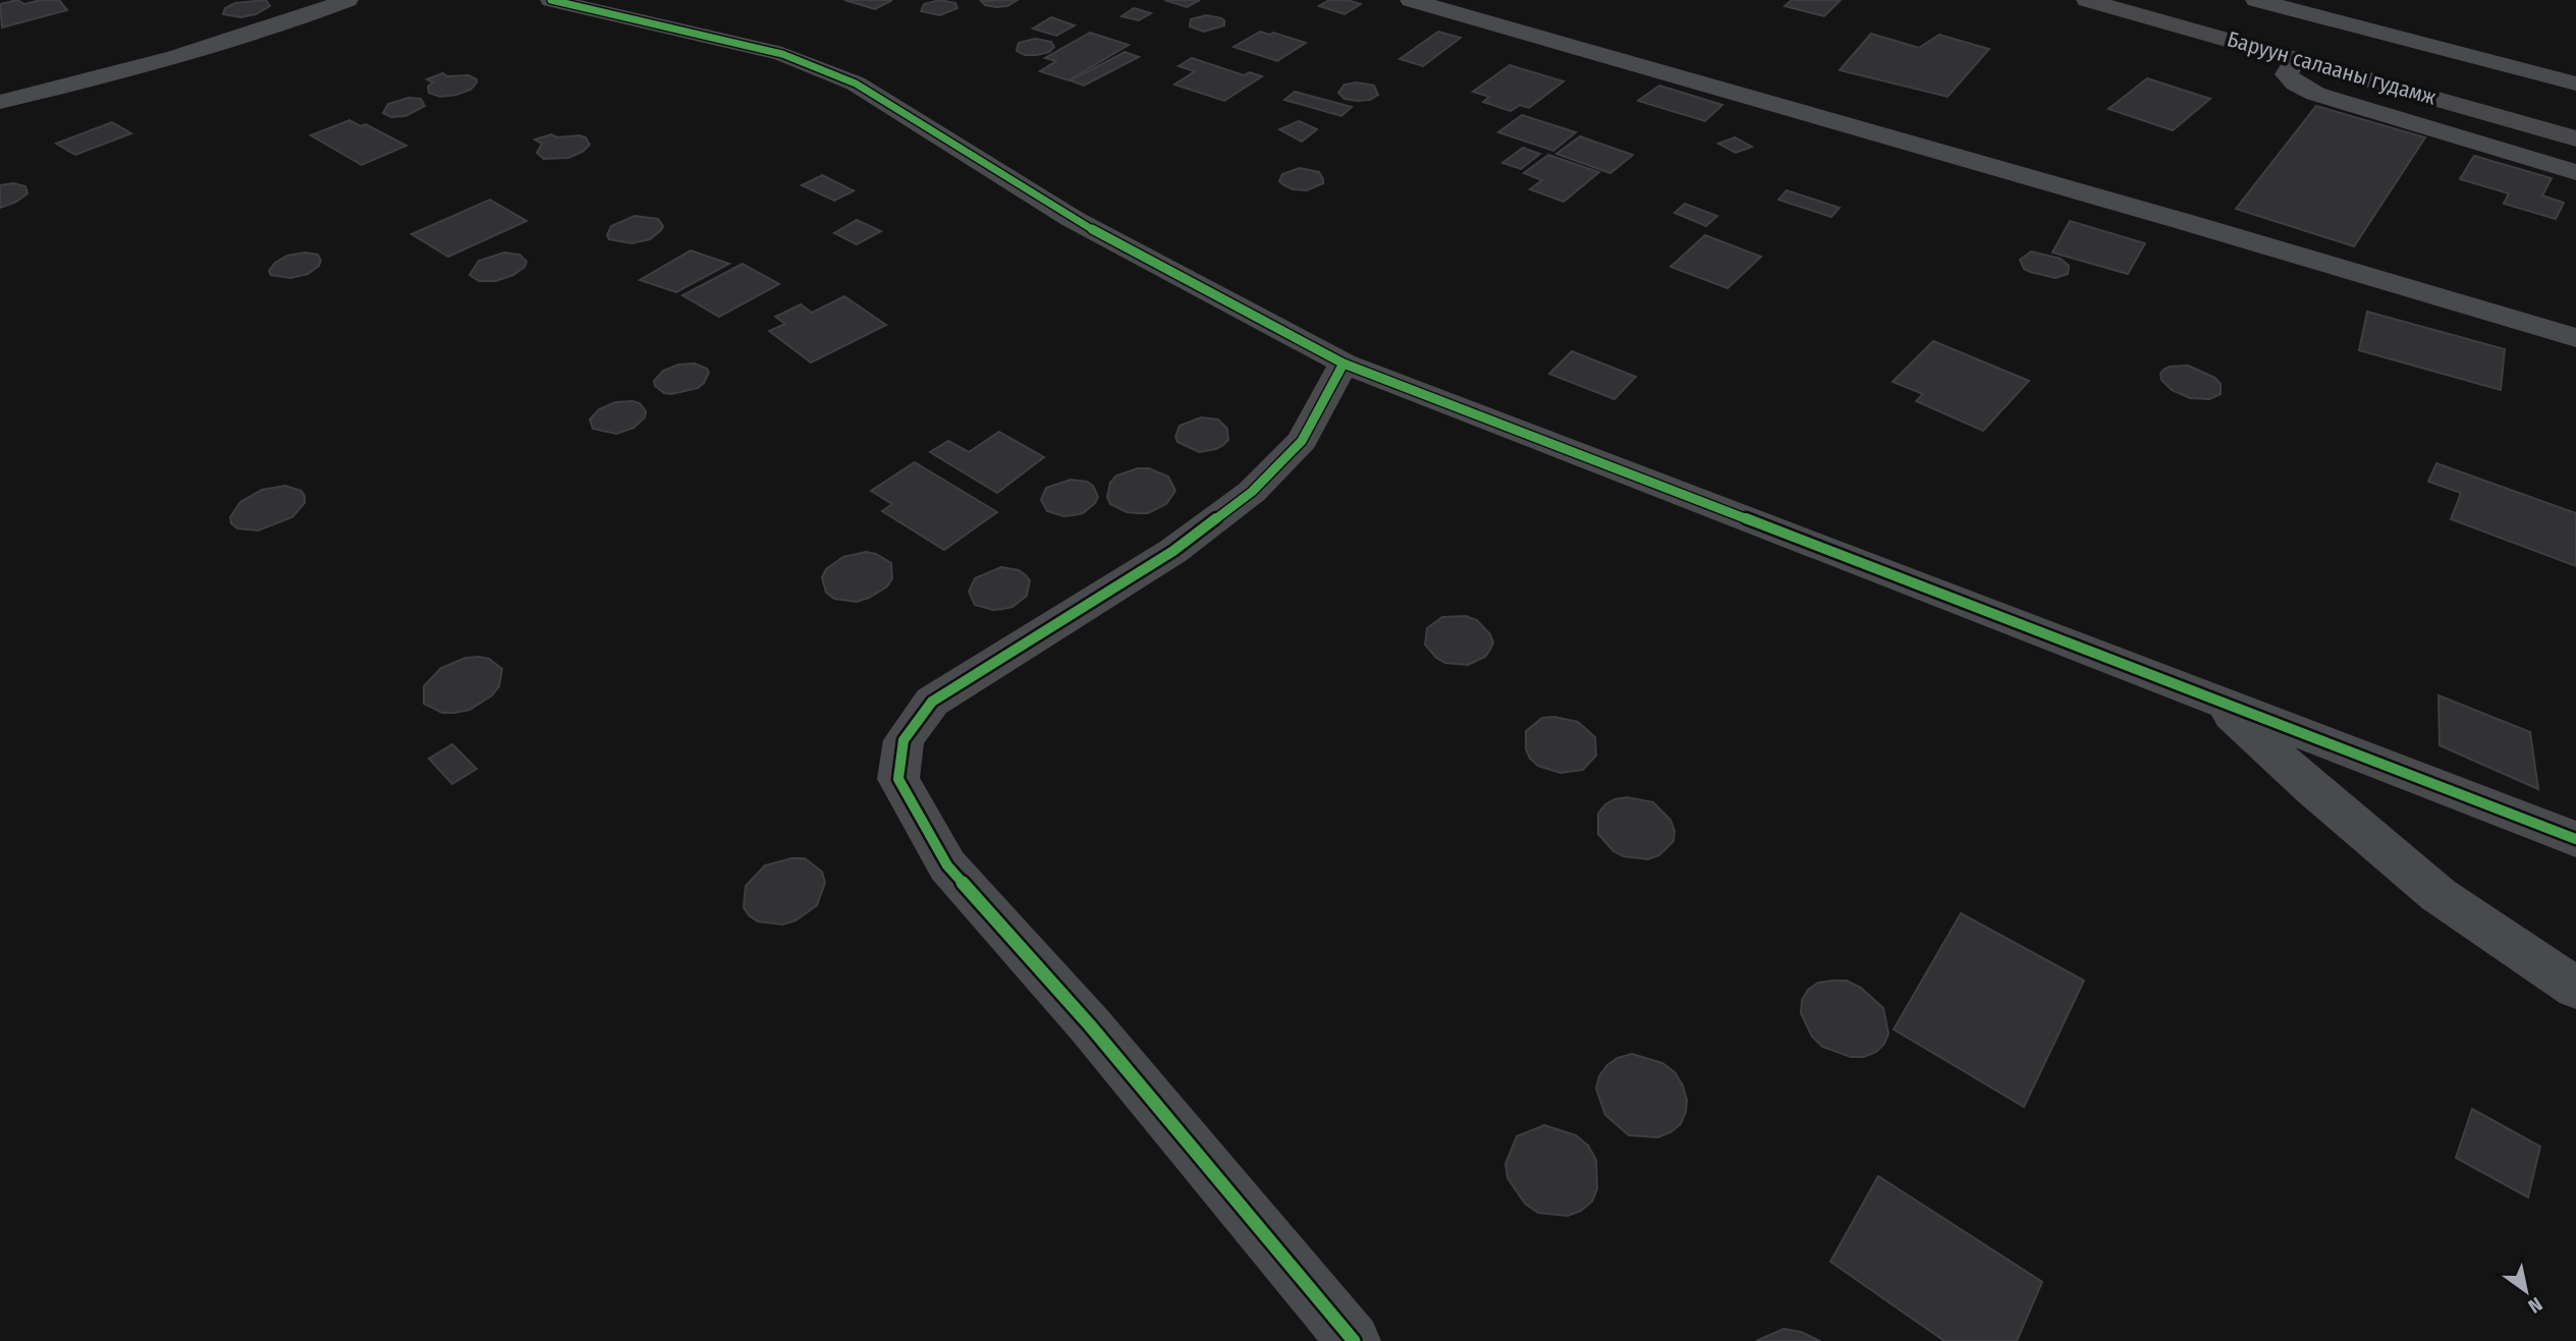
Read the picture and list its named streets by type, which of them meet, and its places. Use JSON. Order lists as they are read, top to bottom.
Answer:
{
  "streets": {
    "main road": ["Баруун салааны гудамж"]
  },
  "north": "bottom right"
}
